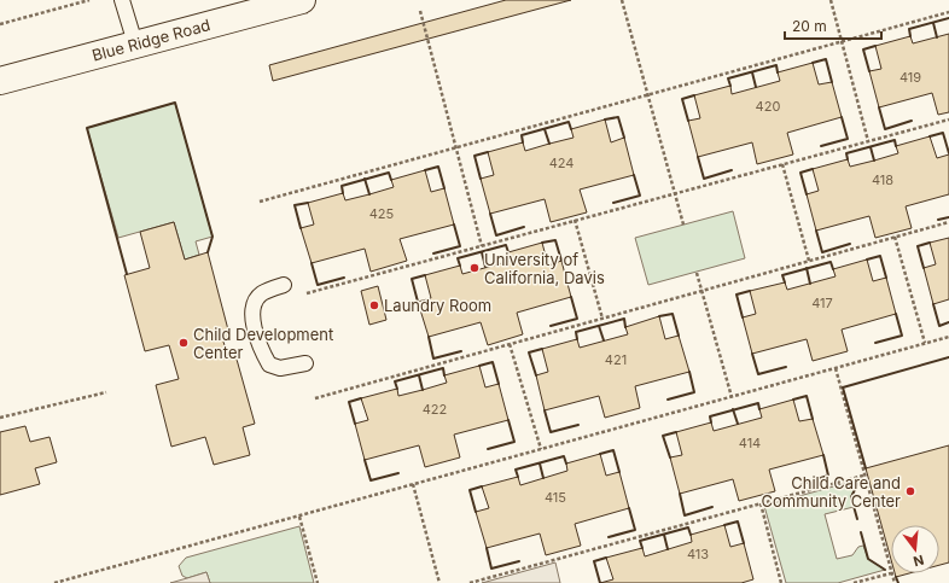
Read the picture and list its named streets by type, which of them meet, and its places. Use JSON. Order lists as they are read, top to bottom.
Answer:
{
  "streets": {
    "street": ["Blue Ridge Road"]
  },
  "places": [
    "University of California, Davis",
    "Laundry Room",
    "Child Development Center",
    "Child Care and Community Center"
  ],
  "house_numbers": [
    "419",
    "420",
    "424",
    "418",
    "425",
    "417",
    "421",
    "422",
    "414",
    "415",
    "413"
  ],
  "scale_bar": "20 m",
  "north": "bottom"
}
